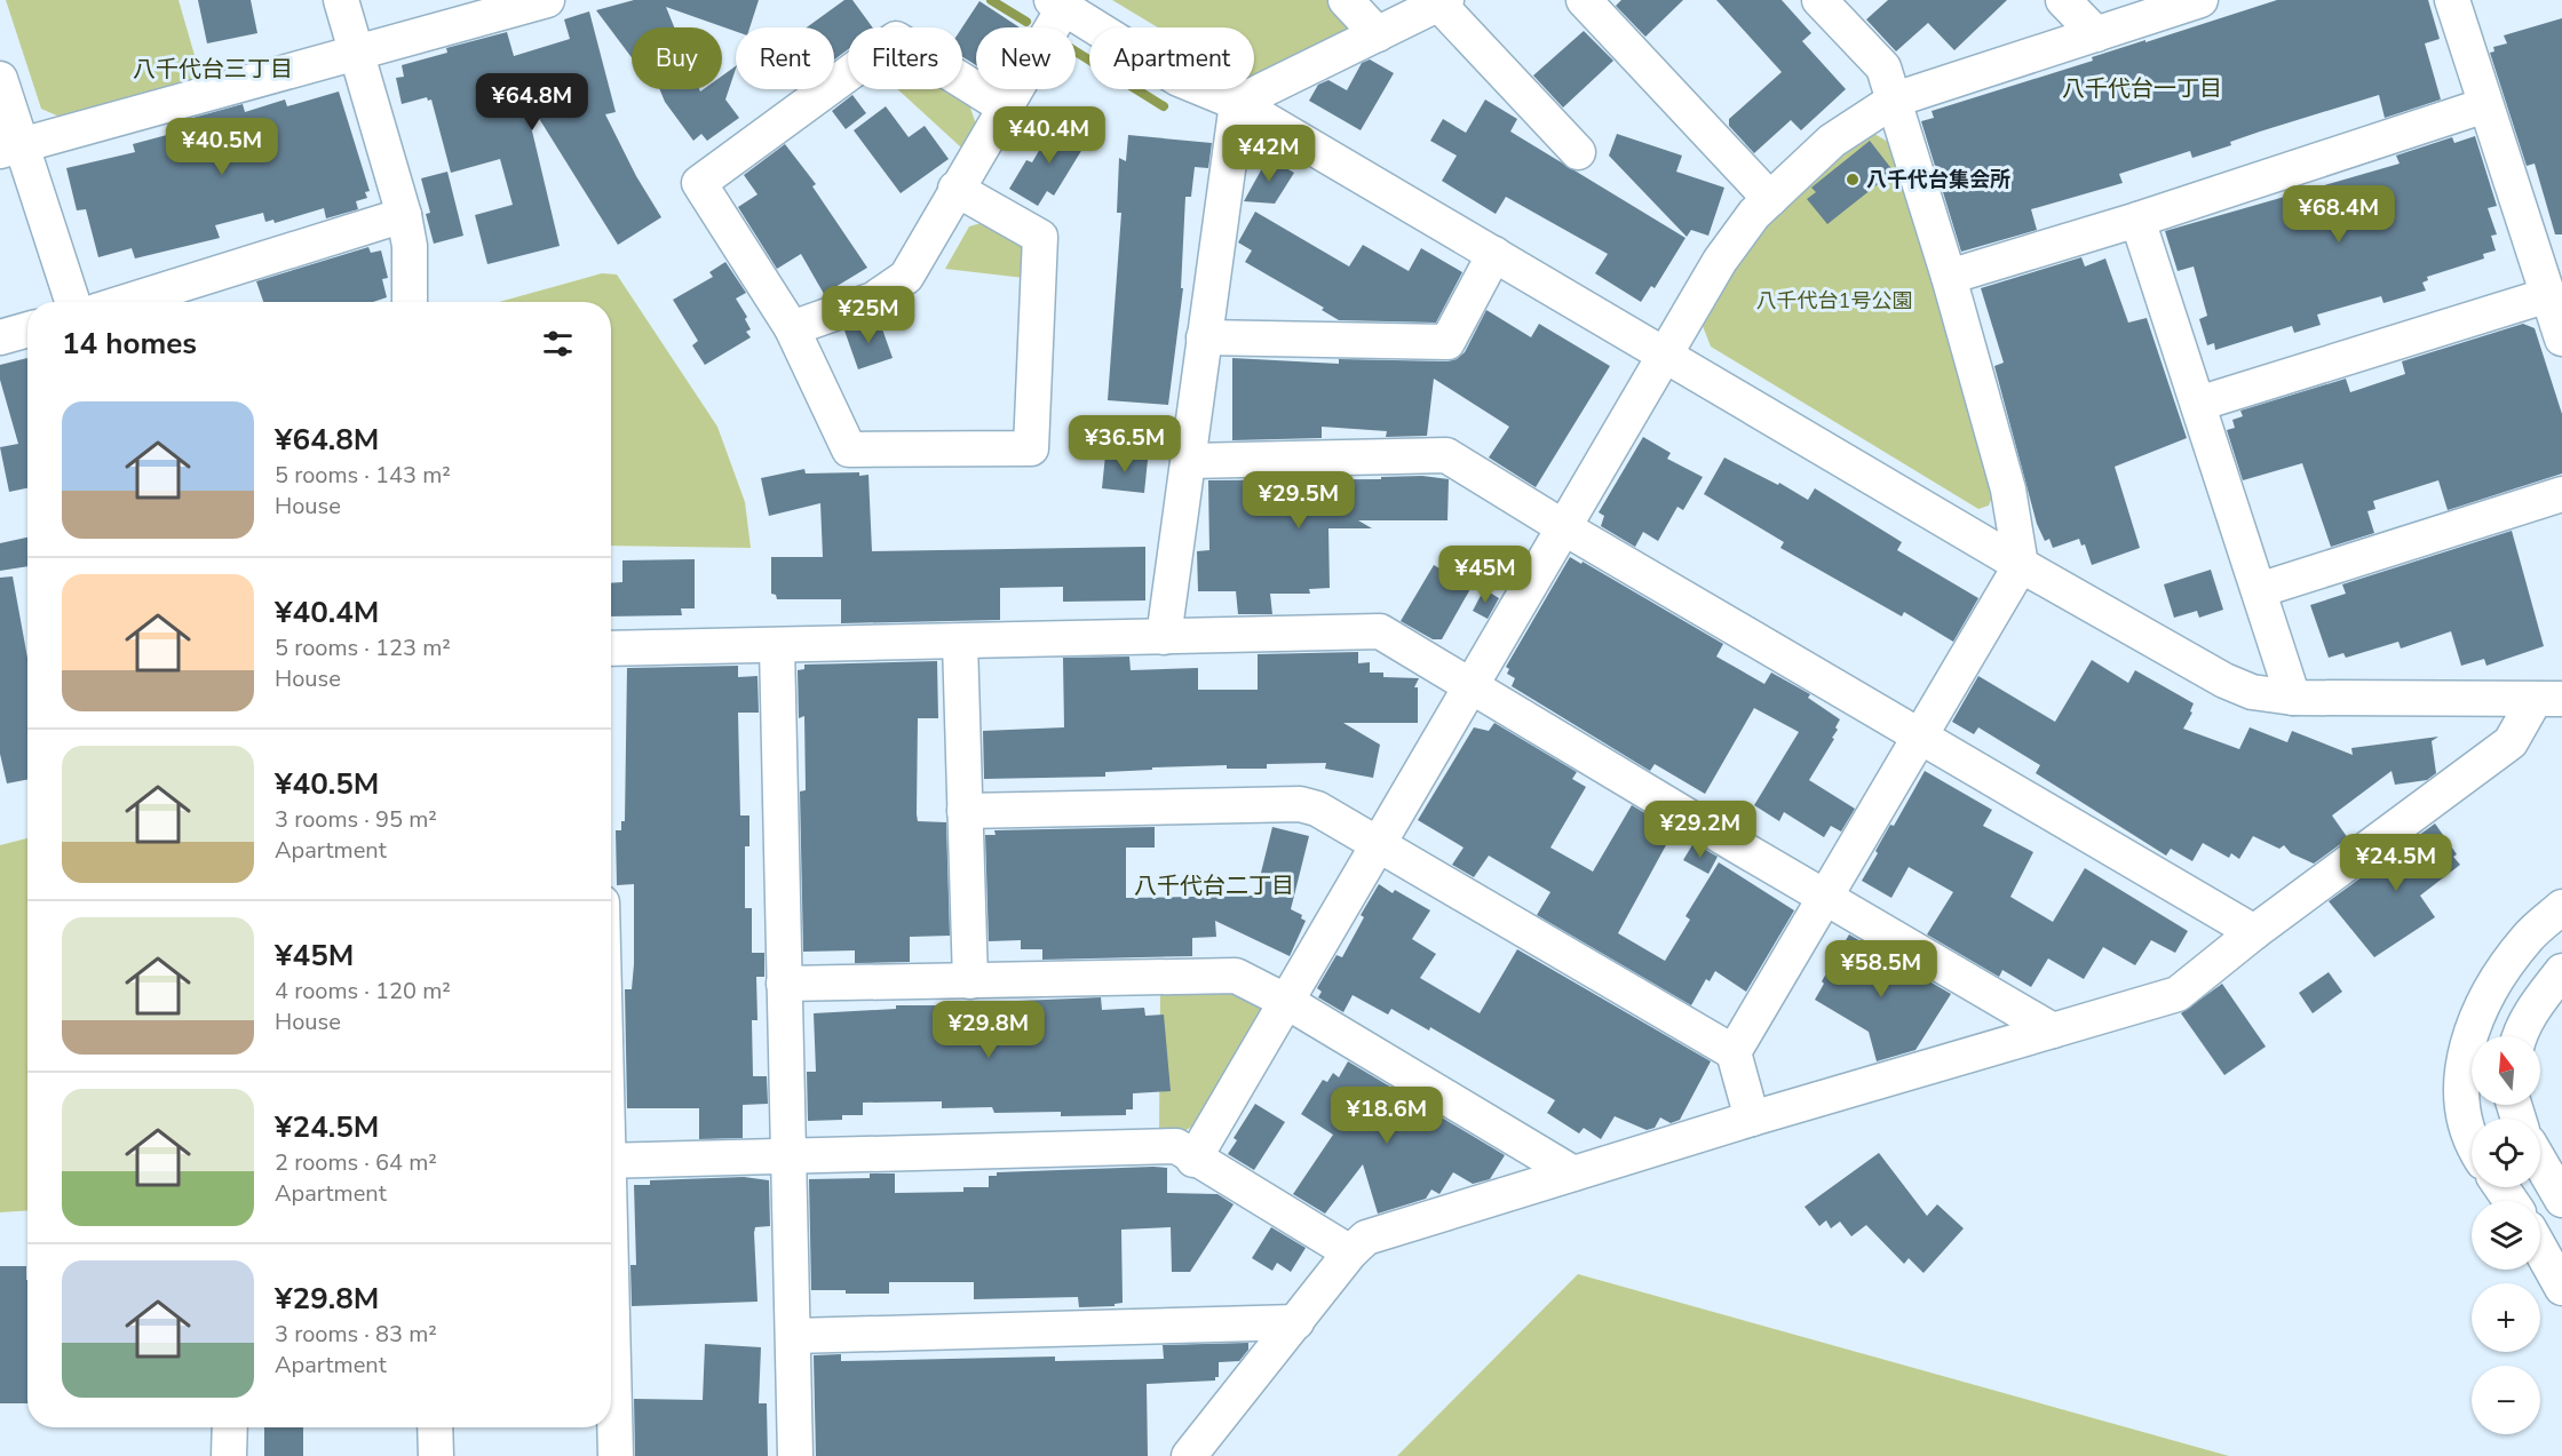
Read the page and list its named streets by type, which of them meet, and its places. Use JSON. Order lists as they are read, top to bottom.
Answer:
{
  "districts": ["八千代台三丁目", "八千代台一丁目", "八千代台二丁目"],
  "parks": ["八千代台1号公園"],
  "places": ["八千代台集会所"],
  "north": "top",
  "page": {
    "chip": [
      "Buy",
      "Rent",
      "Filters",
      "New",
      "Apartment"
    ],
    "price": [
      "¥64.8M",
      "¥40.4M",
      "¥40.5M",
      "¥42M",
      "¥68.4M",
      "¥25M",
      "¥36.5M",
      "¥29.5M",
      "¥45M",
      "¥29.2M",
      "¥24.5M",
      "¥58.5M",
      "¥29.8M",
      "¥18.6M"
    ],
    "heading": "14 homes",
    "list": [
      {
        "name": "¥64.8M",
        "note": "5 rooms · 143 m² · House"
      },
      {
        "name": "¥40.4M",
        "note": "5 rooms · 123 m² · House"
      },
      {
        "name": "¥40.5M",
        "note": "3 rooms · 95 m² · Apartment"
      },
      {
        "name": "¥45M",
        "note": "4 rooms · 120 m² · House"
      },
      {
        "name": "¥24.5M",
        "note": "2 rooms · 64 m² · Apartment"
      },
      {
        "name": "¥29.8M",
        "note": "3 rooms · 83 m² · Apartment"
      }
    ],
    "map_buttons": ["+", "−"]
  }
}
